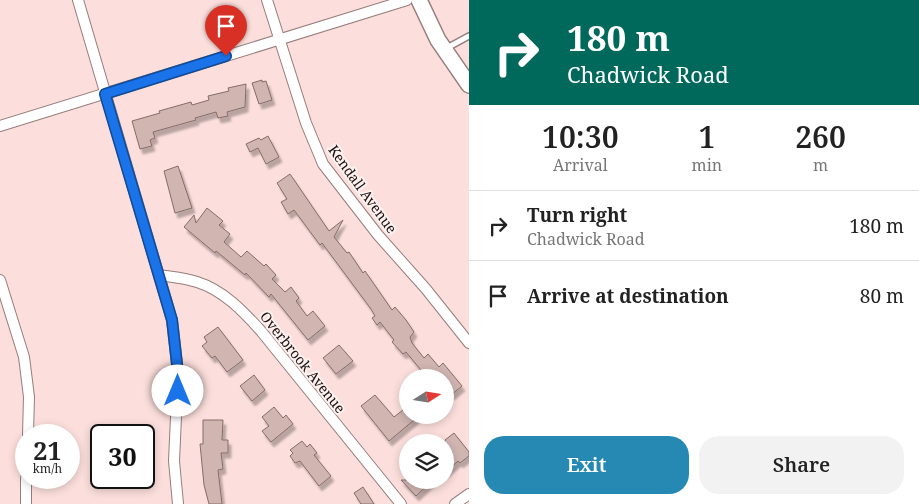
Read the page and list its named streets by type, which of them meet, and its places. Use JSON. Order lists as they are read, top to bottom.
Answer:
{
  "streets": {
    "street": ["Kendall Avenue", "Overbrook Avenue"]
  },
  "north": "right",
  "page": {
    "turn": ["180 m", "Chadwick Road"],
    "eta": [
      "10:30",
      "Arrival",
      "1",
      "min",
      "260",
      "m"
    ],
    "list": [
      {
        "name": "Turn right",
        "note": "Chadwick Road",
        "value": "180 m"
      },
      {
        "name": "Arrive at destination",
        "value": "80 m"
      }
    ],
    "speed": "21 km/h",
    "limit": "30",
    "buttons": ["Exit", "Share"]
  }
}
